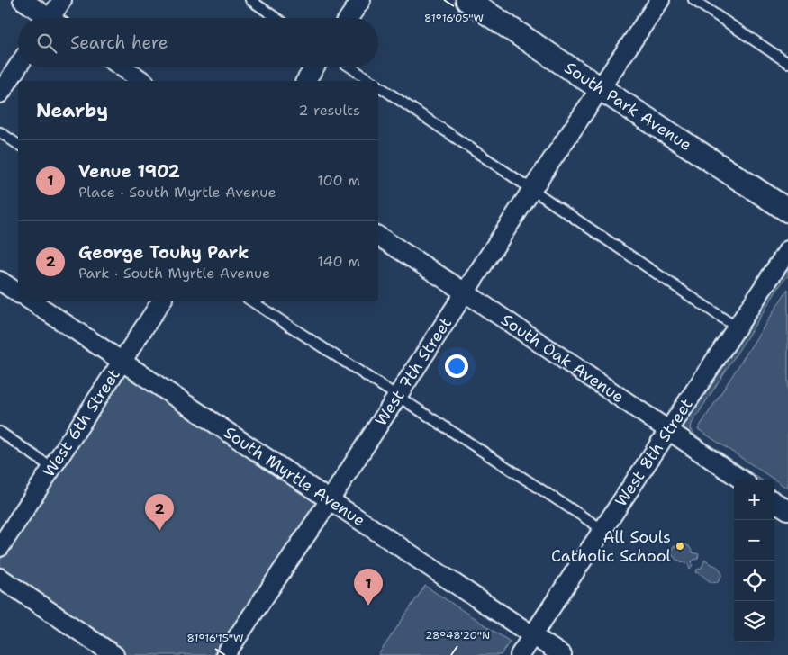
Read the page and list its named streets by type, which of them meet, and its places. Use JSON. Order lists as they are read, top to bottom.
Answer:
{
  "streets": {
    "street": [
      "South Park Avenue",
      "South Oak Avenue",
      "West 7th Street",
      "West 6th Street",
      "West 8th Street",
      "South Myrtle Avenue"
    ]
  },
  "crossings": [
    ["South Park Avenue", "West 7th Street"],
    ["South Oak Avenue", "West 7th Street"],
    ["South Oak Avenue", "West 8th Street"],
    ["West 7th Street", "South Myrtle Avenue"],
    ["West 6th Street", "South Myrtle Avenue"],
    ["West 8th Street", "South Myrtle Avenue"]
  ],
  "places": ["All Souls Catholic School"],
  "page": {
    "search": "Search here",
    "heading": ["Nearby", "2 results"],
    "list": [
      {
        "mark": "1",
        "name": "Venue 1902",
        "note": "Place · South Myrtle Avenue",
        "value": "100 m"
      },
      {
        "mark": "2",
        "name": "George Touhy Park",
        "note": "Park · South Myrtle Avenue",
        "value": "140 m"
      }
    ],
    "map_buttons": ["+", "−"],
    "pins": ["2", "1"]
  },
  "coordinates": ["81°16'05\"W", "28°48'20\"N", "81°16'15\"W"]
}
